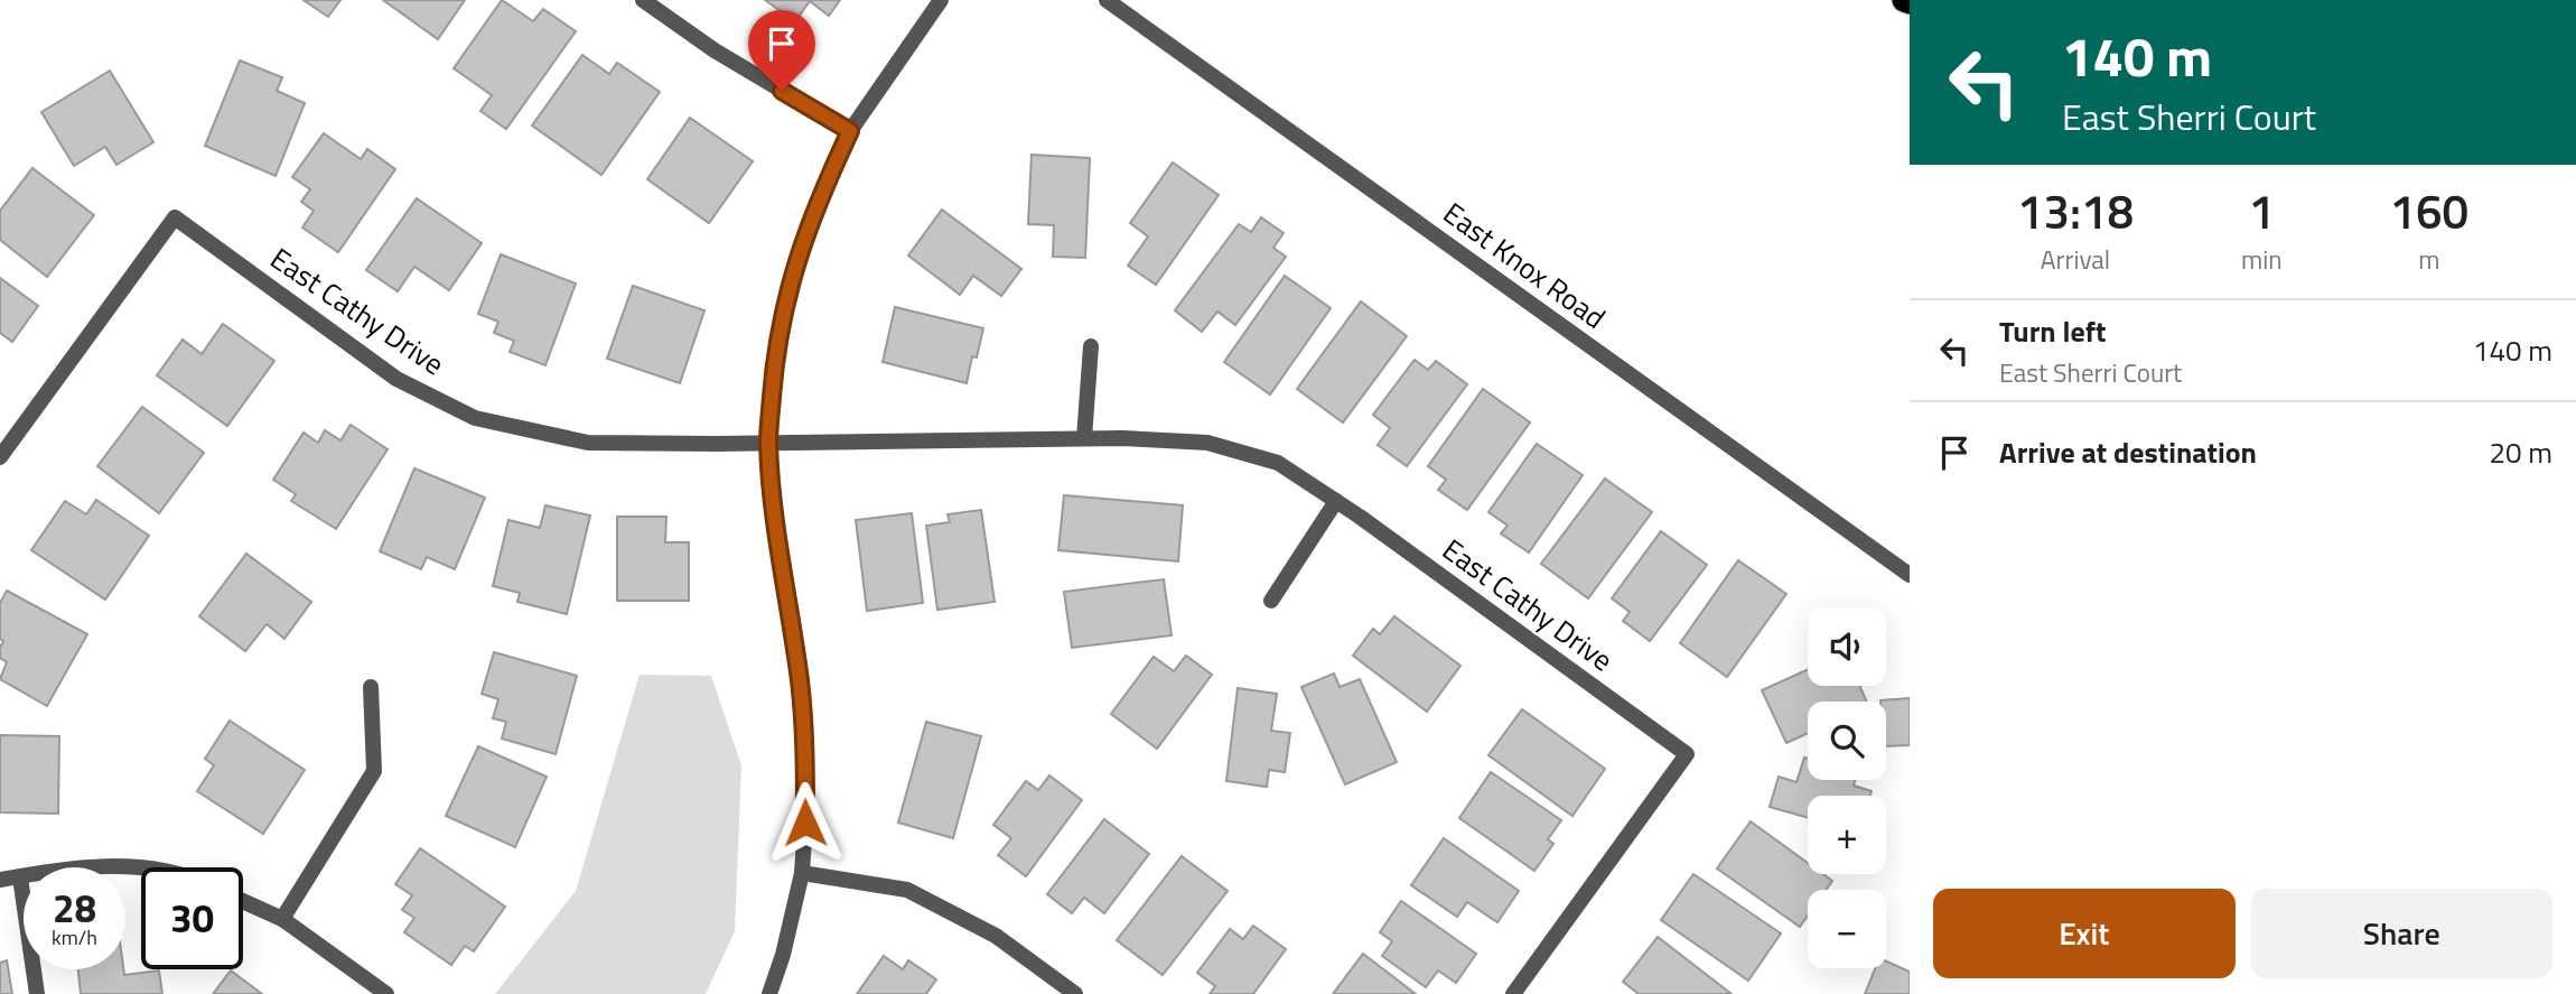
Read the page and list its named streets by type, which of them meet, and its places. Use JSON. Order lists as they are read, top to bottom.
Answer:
{
  "streets": {
    "street": ["East Knox Road", "East Cathy Drive"]
  },
  "page": {
    "turn": ["140 m", "East Sherri Court"],
    "eta": [
      "13:18",
      "Arrival",
      "1",
      "min",
      "160",
      "m"
    ],
    "list": [
      {
        "name": "Turn left",
        "note": "East Sherri Court",
        "value": "140 m"
      },
      {
        "name": "Arrive at destination",
        "value": "20 m"
      }
    ],
    "map_buttons": ["+", "−"],
    "speed": "28 km/h",
    "limit": "30",
    "buttons": ["Exit", "Share"]
  }
}
